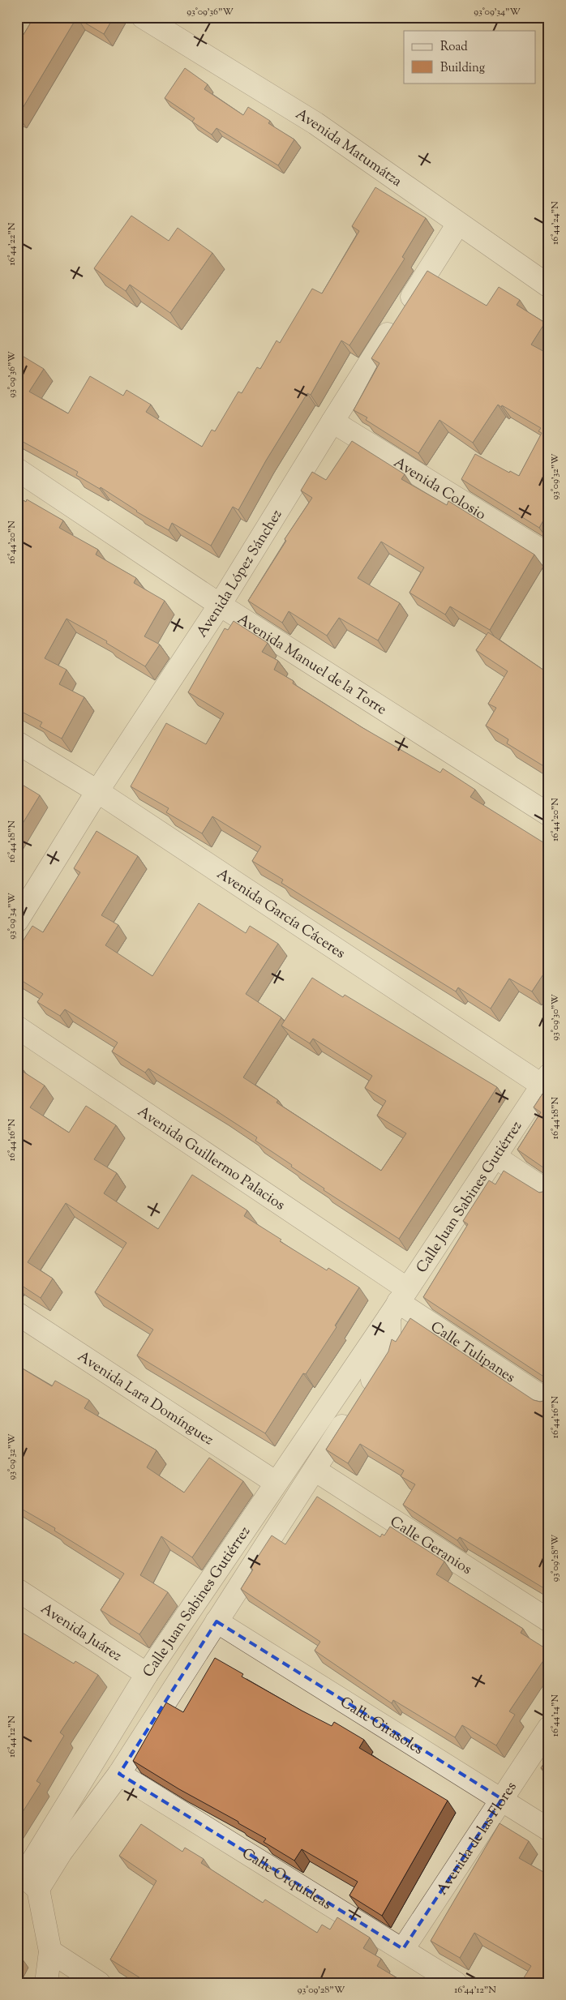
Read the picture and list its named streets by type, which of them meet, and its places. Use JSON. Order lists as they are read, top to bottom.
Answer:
{
  "streets": {
    "street": [
      "Avenida Matumátza",
      "Avenida Colosio",
      "Avenida López Sánchez",
      "Avenida Manuel de la Torre",
      "Avenida García Cáceres",
      "Avenida Guillermo Palacios",
      "Calle Juan Sabines Gutiérrez",
      "Calle Tulipanes",
      "Avenida Lara Domínguez",
      "Calle Geranios",
      "Avenida Juárez",
      "Calle Girasoles",
      "Avenida de las Flores",
      "Calle Orquídeas"
    ]
  },
  "crossings": [
    ["Avenida Matumátza", "Avenida López Sánchez"],
    ["Avenida Colosio", "Avenida López Sánchez"],
    ["Avenida López Sánchez", "Avenida Manuel de la Torre"],
    ["Avenida López Sánchez", "Avenida García Cáceres"],
    ["Avenida García Cáceres", "Calle Juan Sabines Gutiérrez"],
    ["Avenida Guillermo Palacios", "Calle Juan Sabines Gutiérrez"],
    ["Avenida Guillermo Palacios", "Calle Tulipanes"],
    ["Calle Juan Sabines Gutiérrez", "Calle Tulipanes"],
    ["Calle Juan Sabines Gutiérrez", "Avenida Lara Domínguez"],
    ["Calle Juan Sabines Gutiérrez", "Calle Geranios"],
    ["Calle Juan Sabines Gutiérrez", "Avenida Juárez"],
    ["Calle Juan Sabines Gutiérrez", "Calle Girasoles"],
    ["Calle Juan Sabines Gutiérrez", "Calle Orquídeas"],
    ["Calle Girasoles", "Avenida de las Flores"],
    ["Avenida de las Flores", "Calle Orquídeas"]
  ],
  "legend": ["Road", "Building"],
  "coordinates": [
    "93°09'36\"W",
    "93°09'34\"W",
    "16°44'24\"N",
    "16°44'22\"N",
    "93°09'32\"W",
    "16°44'20\"N",
    "16°44'18\"N",
    "93°09'30\"W",
    "16°44'16\"N",
    "93°09'28\"W",
    "16°44'14\"N",
    "16°44'12\"N"
  ]
}
